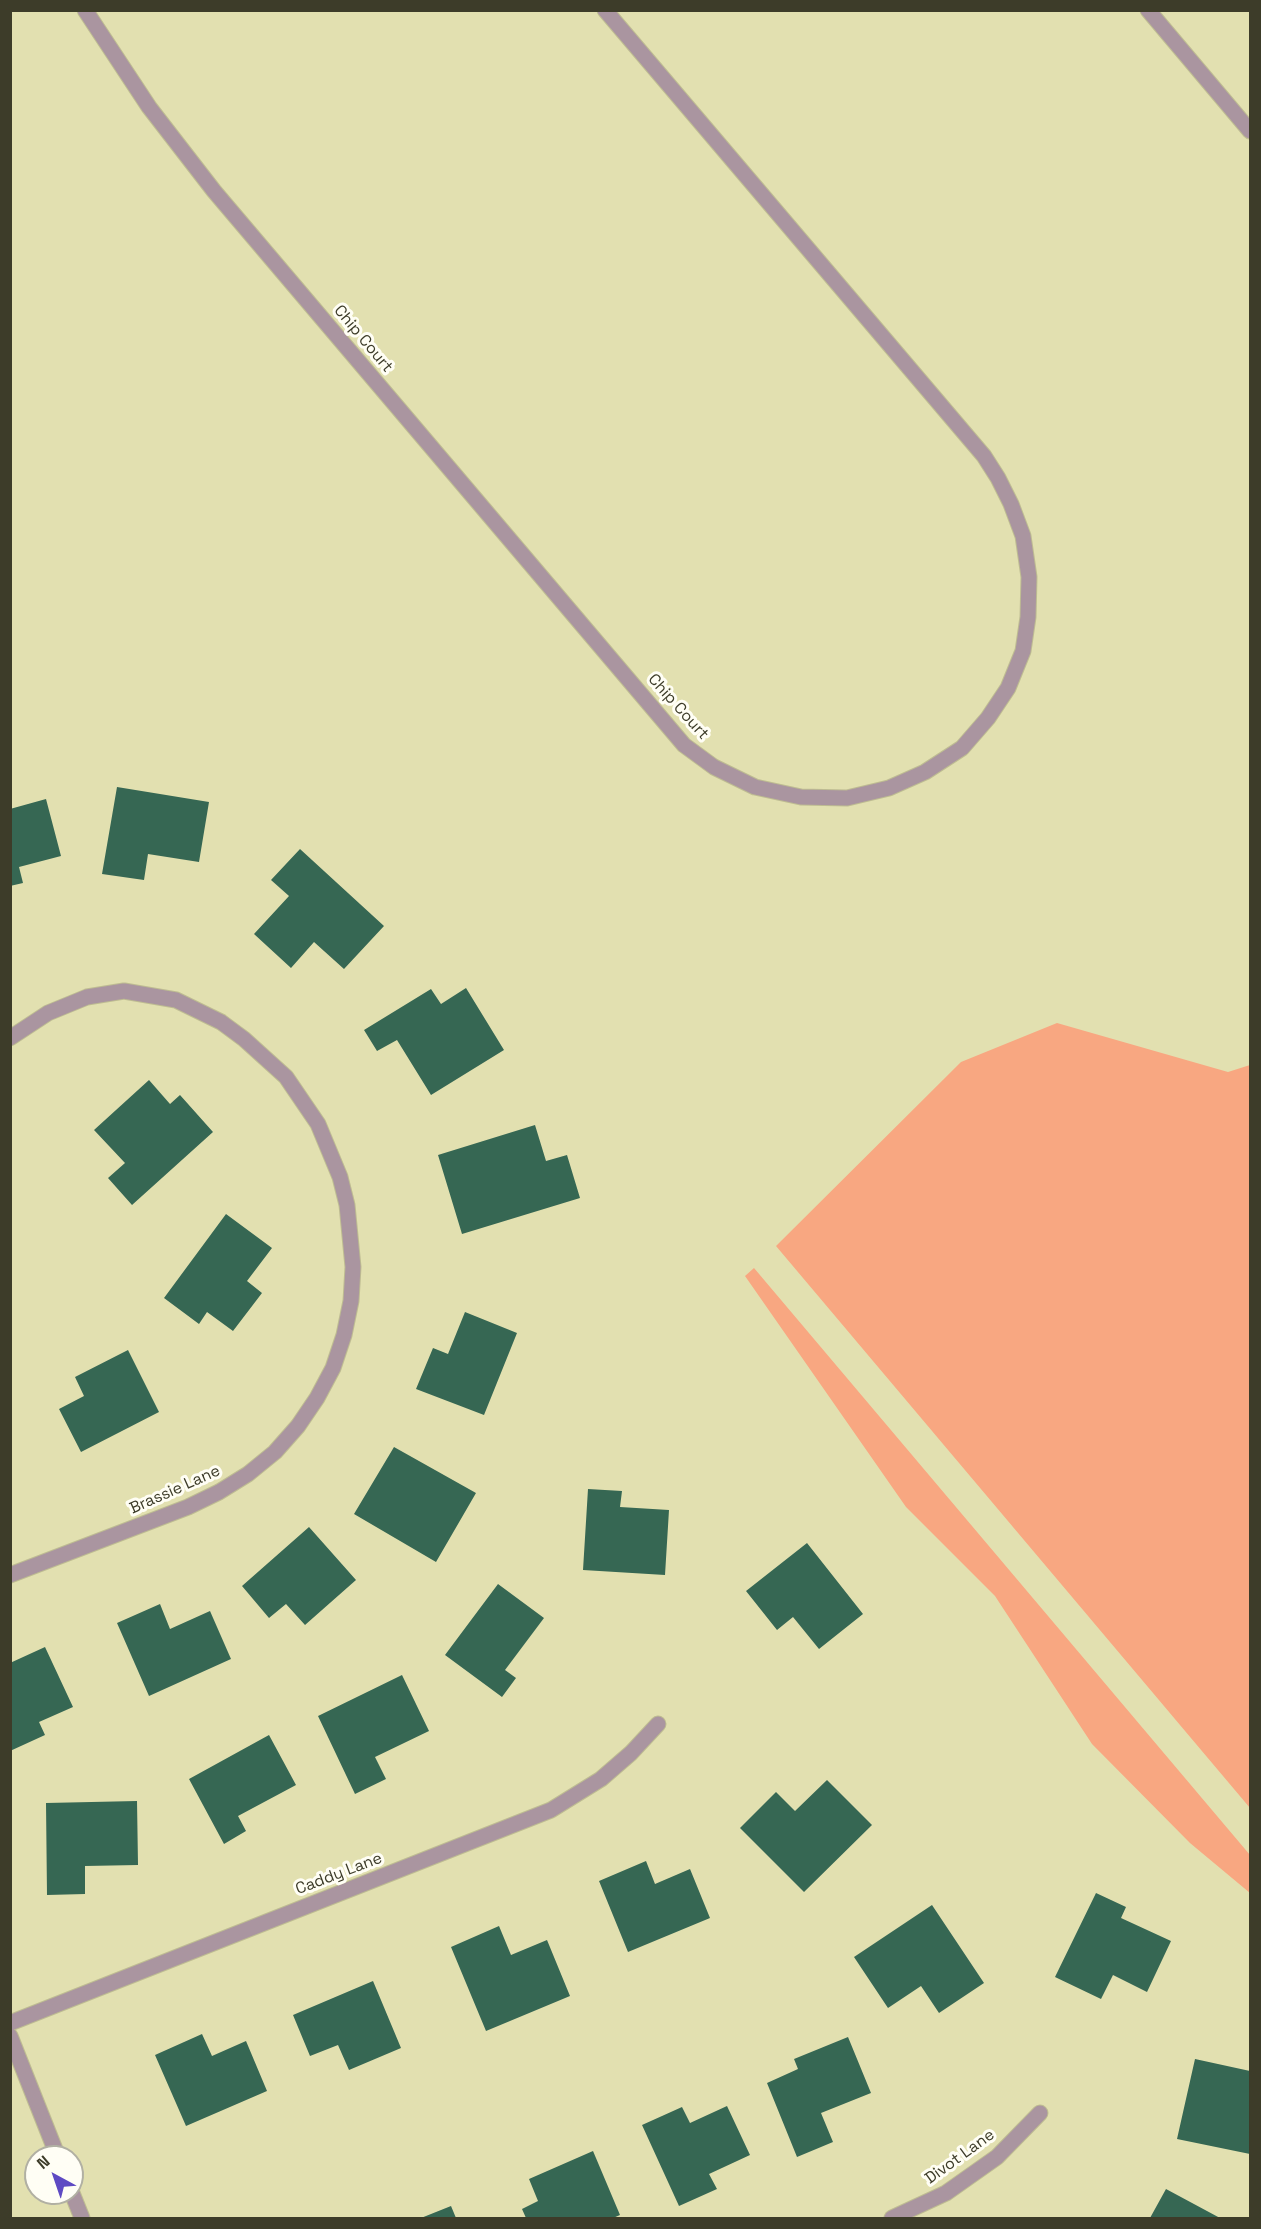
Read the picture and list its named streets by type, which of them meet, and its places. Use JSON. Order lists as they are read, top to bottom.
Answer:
{
  "streets": {
    "street": [
      "Chip Court",
      "Brassie Lane",
      "Caddy Lane",
      "Divot Lane"
    ]
  },
  "north": "top left"
}
